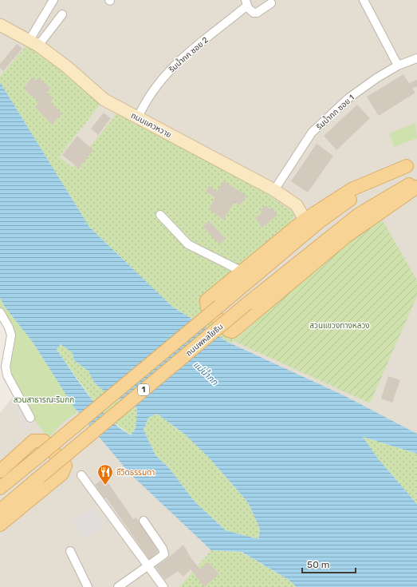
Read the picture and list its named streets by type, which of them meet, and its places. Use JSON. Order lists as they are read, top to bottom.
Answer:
{
  "streets": {
    "main road": ["ถนนพหลโยธิน", "1"],
    "street": ["ริมน้ำกก ซอย 2", "ริมน้ำกก ซอย 1", "ถนนแควหวาย"]
  },
  "crossings": [
    ["ริมน้ำกก ซอย 2", "ถนนแควหวาย"],
    ["ริมน้ำกก ซอย 1", "ถนนแควหวาย"]
  ],
  "water": ["แม่น้ำกก"],
  "parks": ["สวนแขวงทางหลวง", "สวนสาธารณะริมกก"],
  "places": {
    "restaurant": ["ชีวิตธรรมดา"]
  },
  "scale_bar": "50 m"
}
